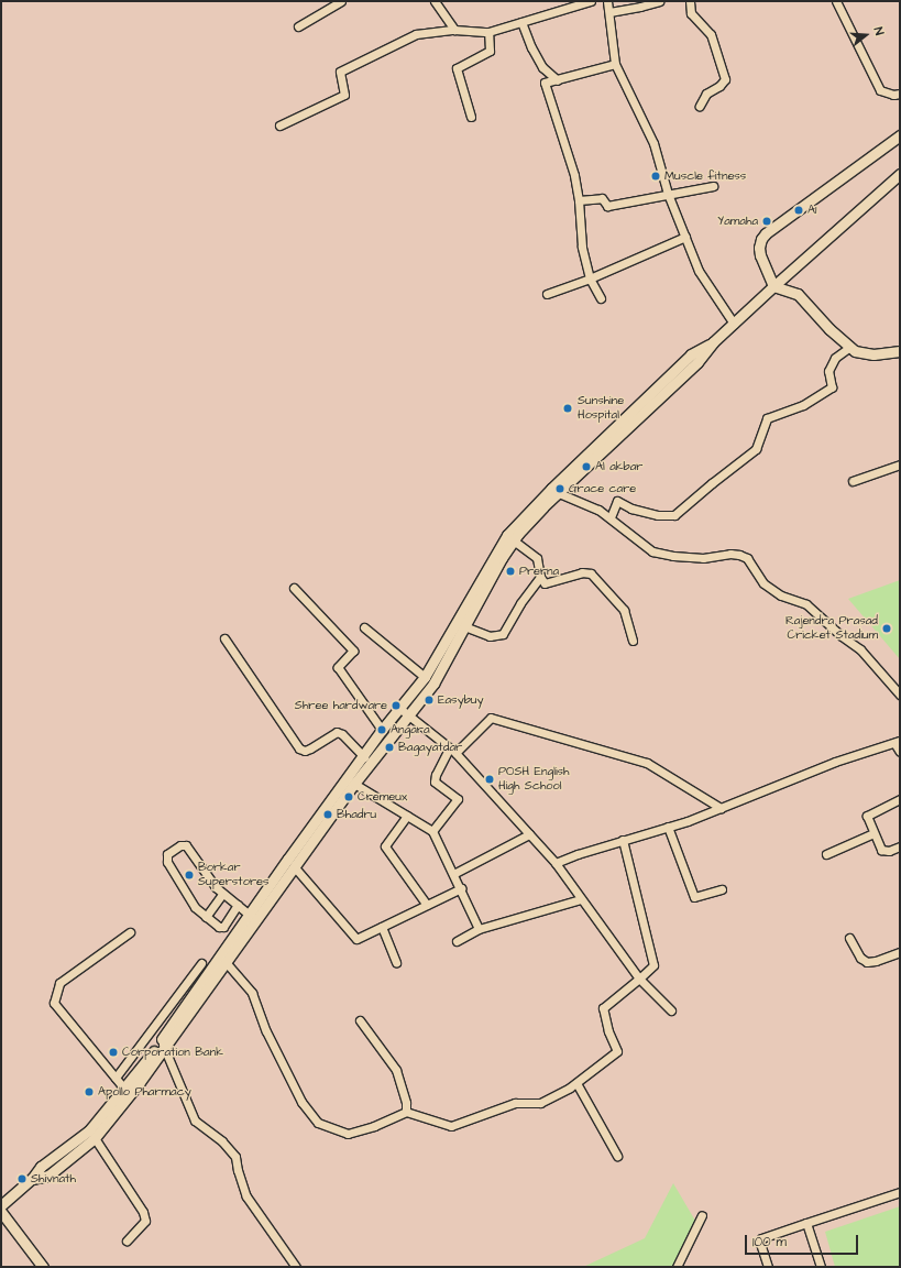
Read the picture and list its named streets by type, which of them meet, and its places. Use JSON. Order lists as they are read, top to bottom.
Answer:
{
  "places": [
    "Muscle fitness",
    "A1",
    "Yamaha",
    "Sunshine Hospital",
    "Al akbar",
    "Grace care",
    "Prerna",
    "Rajendra Prasad Cricket Stadium",
    "Easybuy",
    "Shree hardware",
    "Angara",
    "Bagayatdar",
    "POSH English High School",
    "Cremeux",
    "Bhadru",
    "Borkar Superstores",
    "Corporation Bank",
    "Apollo Pharmacy",
    "Shivnath"
  ],
  "scale_bar": "100 m",
  "north": "right"
}
